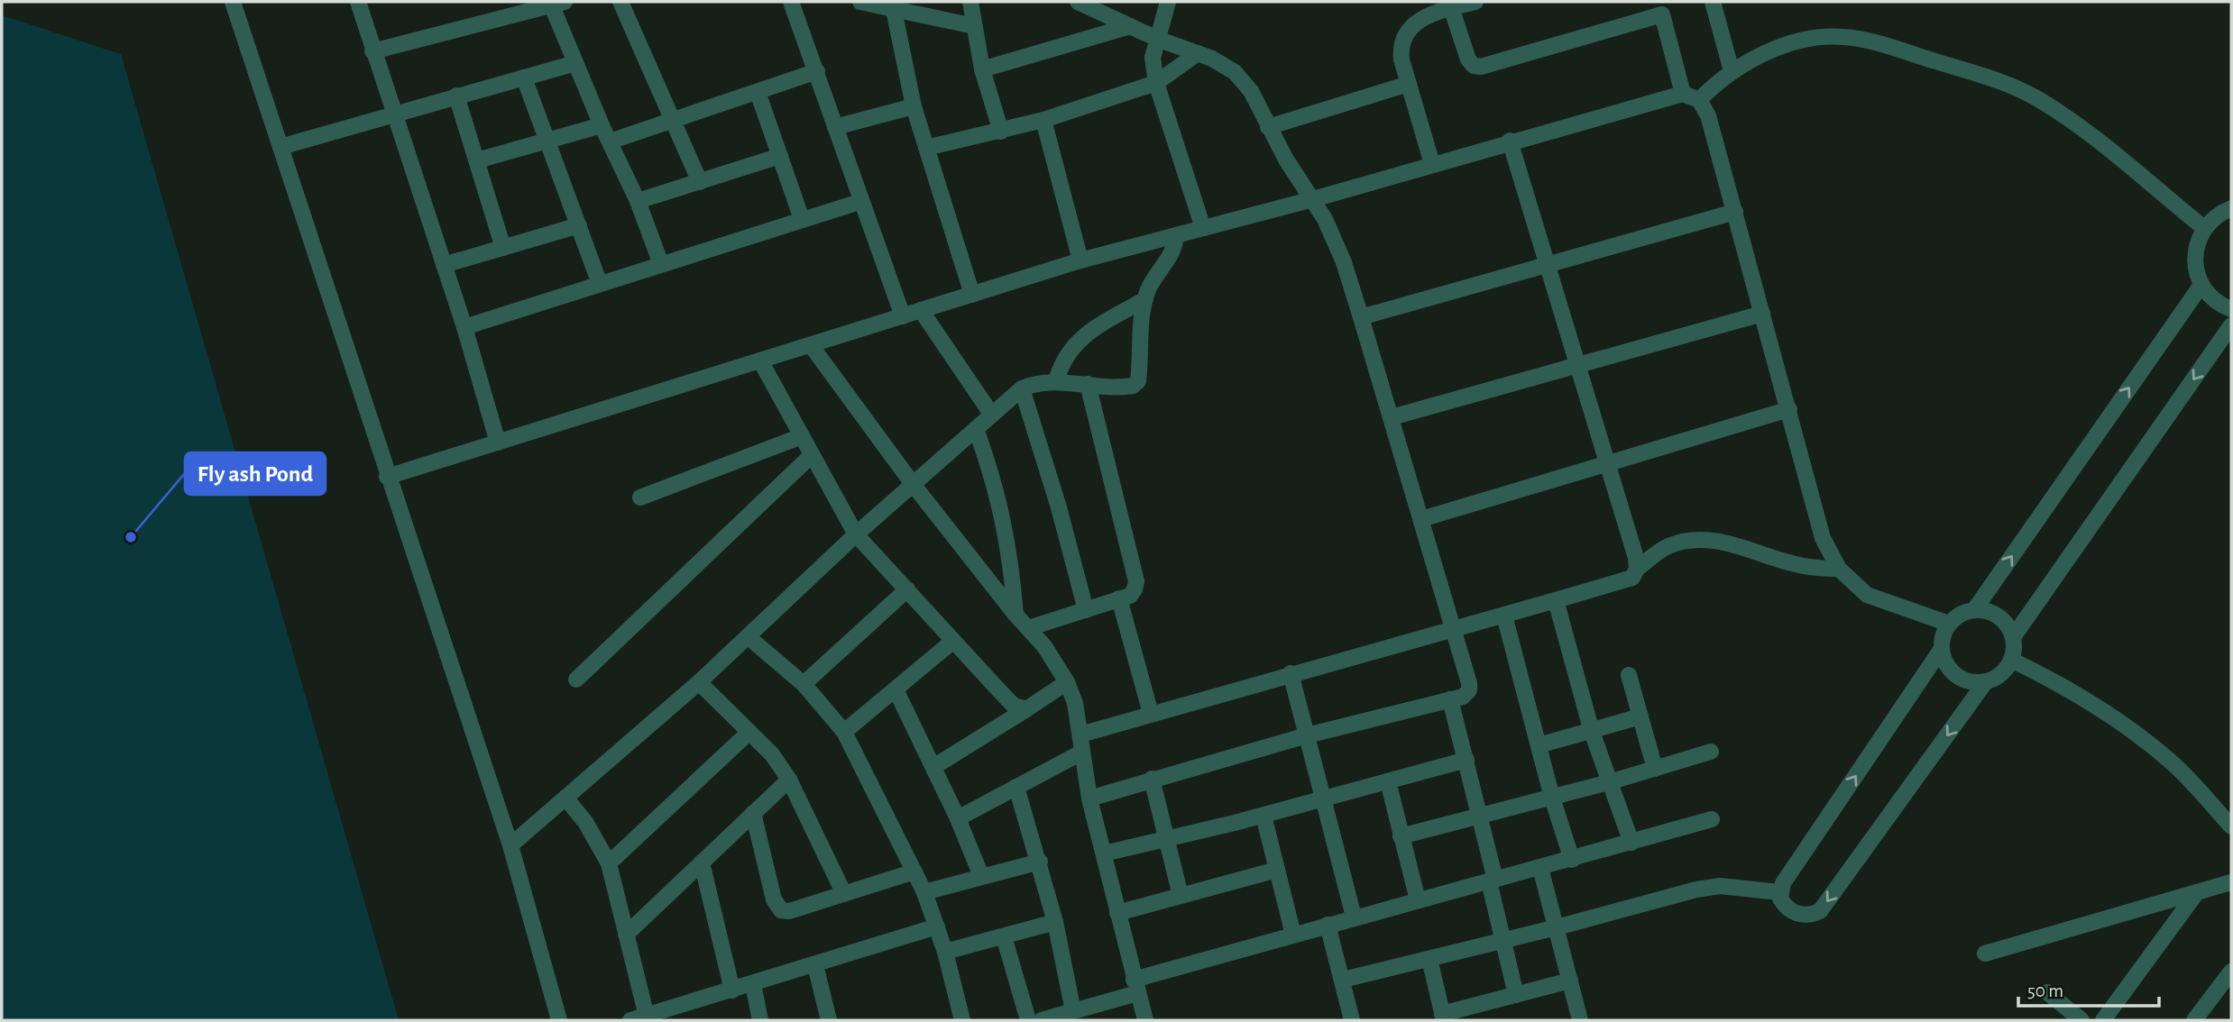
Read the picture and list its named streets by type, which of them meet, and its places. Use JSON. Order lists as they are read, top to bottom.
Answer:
{
  "places": ["Fly ash Pond"],
  "scale_bar": "50 m"
}
